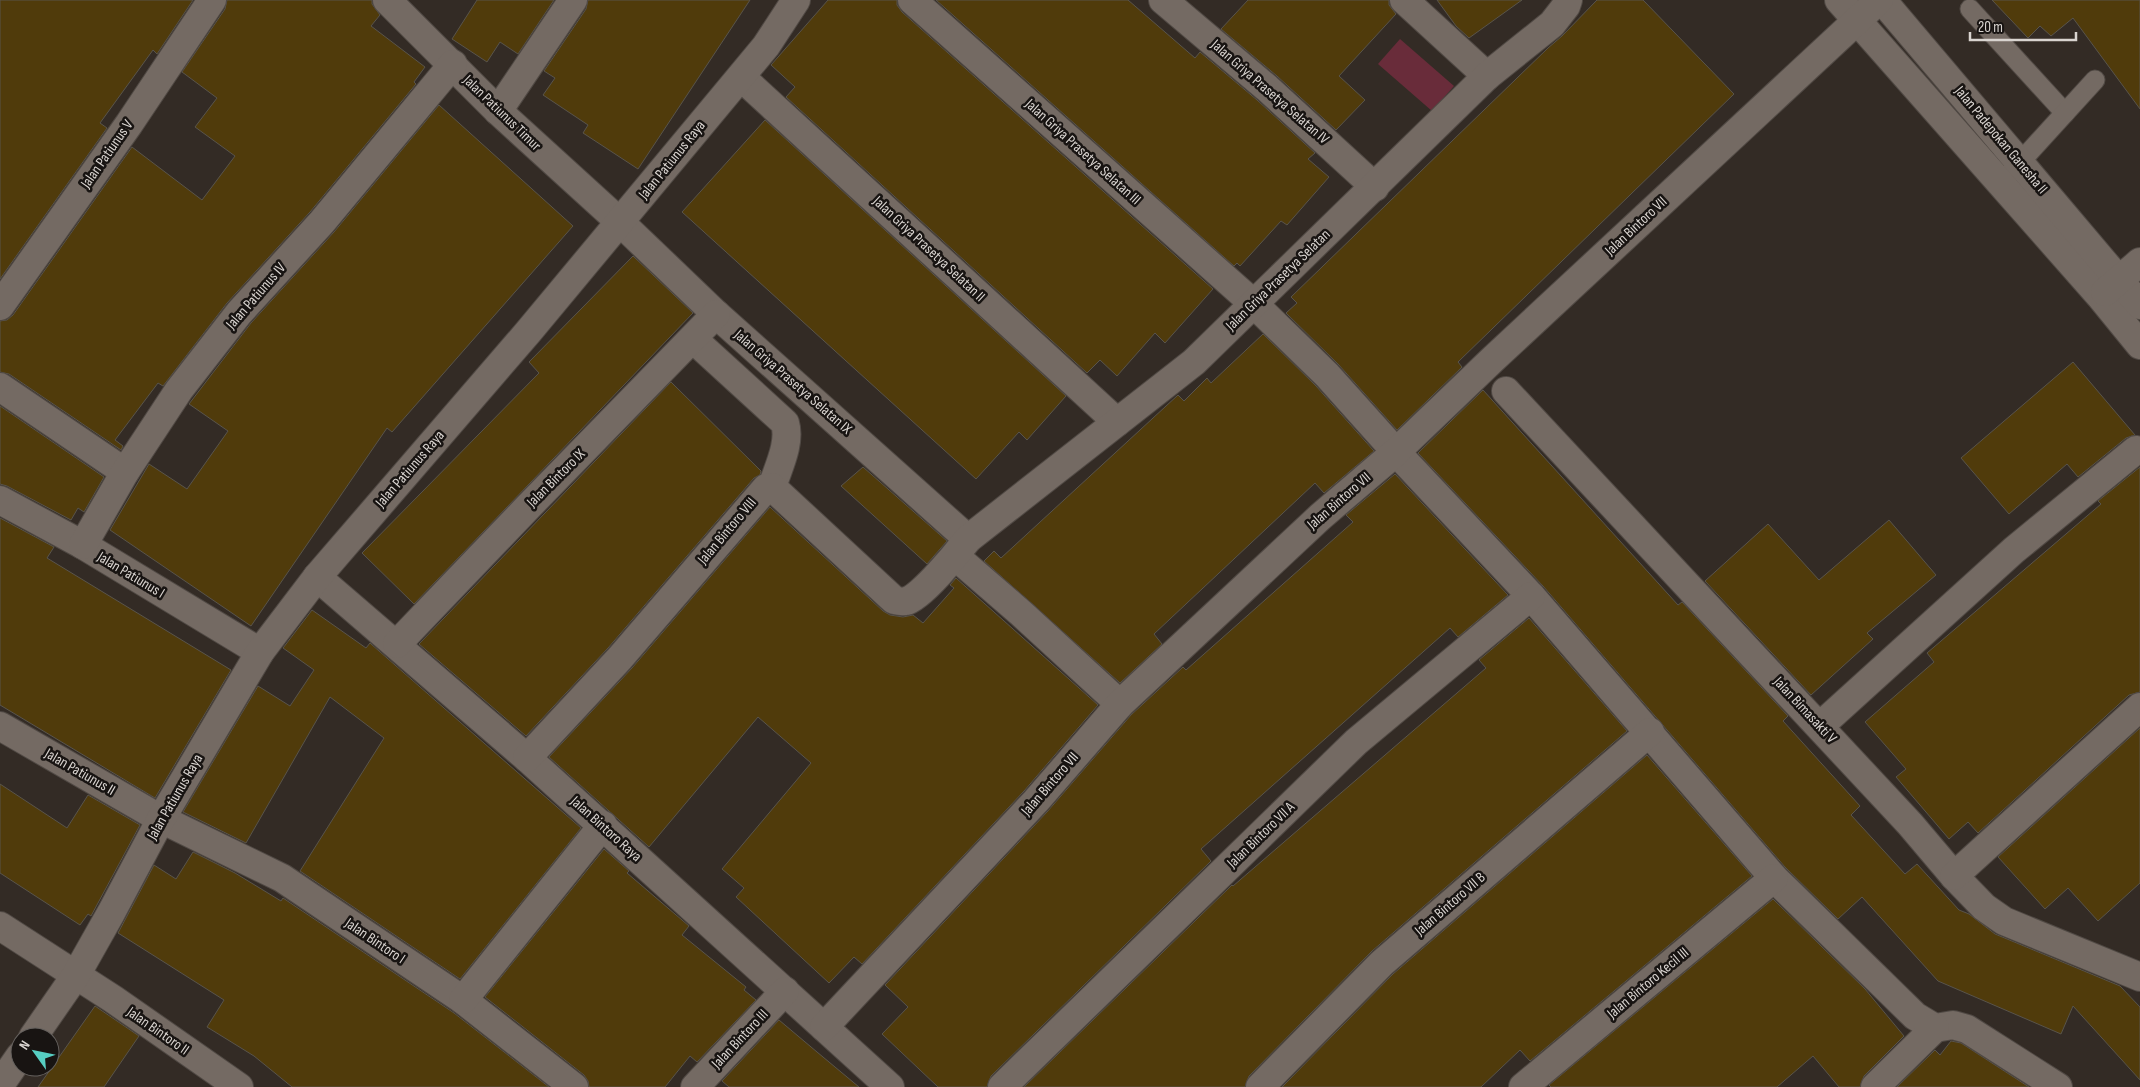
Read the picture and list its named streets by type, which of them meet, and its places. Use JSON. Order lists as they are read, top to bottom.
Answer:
{
  "streets": {
    "street": [
      "Jalan Griya Prasetya Selatan IV",
      "Jalan Patiunus Timur",
      "Jalan Padepokan Ganesha II",
      "Jalan Griya Prasetya Selatan III",
      "Jalan Patiunus V",
      "Jalan Patiunus Raya",
      "Jalan Bintoro VII",
      "Jalan Griya Prasetya Selatan II",
      "Jalan Griya Prasetya Selatan",
      "Jalan Patiunus IV",
      "Jalan Griya Prasetya Selatan IX",
      "Jalan Bintoro IX",
      "Jalan Bintoro VIII",
      "Jalan Patiunus I",
      "Jalan Bimasakti V",
      "Jalan Patiunus II",
      "Jalan Bintoro Raya",
      "Jalan Bintoro VII A",
      "Jalan Bintoro VII B",
      "Jalan Bintoro I",
      "Jalan Bintoro Kecil III",
      "Jalan Bintoro II",
      "Jalan Bintoro III"
    ]
  },
  "crossings": [
    ["Jalan Griya Prasetya Selatan IV", "Jalan Griya Prasetya Selatan"],
    ["Jalan Patiunus Timur", "Jalan Patiunus Raya"],
    ["Jalan Patiunus Timur", "Jalan Patiunus IV"],
    ["Jalan Patiunus Timur", "Jalan Griya Prasetya Selatan IX"],
    ["Jalan Padepokan Ganesha II", "Jalan Bintoro VII"],
    ["Jalan Griya Prasetya Selatan III", "Jalan Bintoro VII"],
    ["Jalan Griya Prasetya Selatan III", "Jalan Griya Prasetya Selatan"],
    ["Jalan Griya Prasetya Selatan III", "Jalan Bintoro VII A"],
    ["Jalan Griya Prasetya Selatan III", "Jalan Bintoro VII B"],
    ["Jalan Griya Prasetya Selatan III", "Jalan Bintoro Kecil III"],
    ["Jalan Patiunus Raya", "Jalan Griya Prasetya Selatan II"],
    ["Jalan Patiunus Raya", "Jalan Griya Prasetya Selatan IX"],
    ["Jalan Patiunus Raya", "Jalan Patiunus I"],
    ["Jalan Patiunus Raya", "Jalan Patiunus II"],
    ["Jalan Patiunus Raya", "Jalan Bintoro Raya"],
    ["Jalan Patiunus Raya", "Jalan Bintoro I"],
    ["Jalan Patiunus Raya", "Jalan Bintoro II"],
    ["Jalan Bintoro VII", "Jalan Griya Prasetya Selatan IX"],
    ["Jalan Bintoro VII", "Jalan Bintoro Raya"],
    ["Jalan Griya Prasetya Selatan II", "Jalan Griya Prasetya Selatan"],
    ["Jalan Griya Prasetya Selatan", "Jalan Griya Prasetya Selatan IX"],
    ["Jalan Griya Prasetya Selatan", "Jalan Bintoro VIII"],
    ["Jalan Patiunus IV", "Jalan Patiunus I"],
    ["Jalan Griya Prasetya Selatan IX", "Jalan Bintoro IX"],
    ["Jalan Griya Prasetya Selatan IX", "Jalan Bintoro VIII"],
    ["Jalan Bintoro IX", "Jalan Bintoro Raya"],
    ["Jalan Bintoro VIII", "Jalan Bintoro Raya"],
    ["Jalan Patiunus II", "Jalan Bintoro I"],
    ["Jalan Bintoro Raya", "Jalan Bintoro III"]
  ],
  "scale_bar": "20 m",
  "north": "top left"
}
